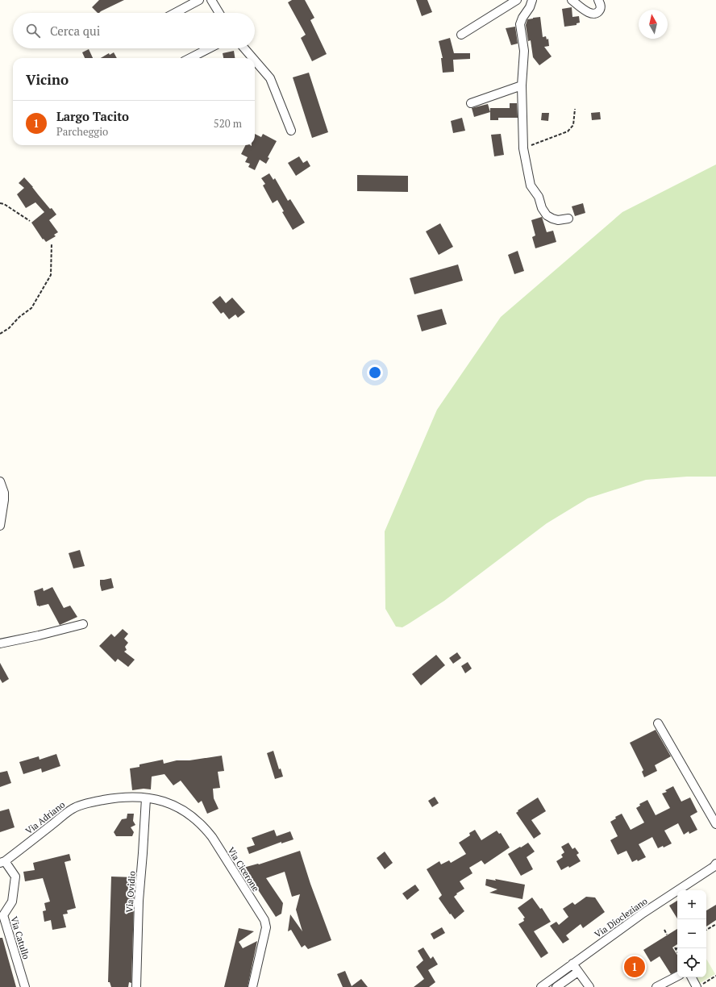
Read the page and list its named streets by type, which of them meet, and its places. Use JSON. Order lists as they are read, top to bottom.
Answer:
{
  "streets": {
    "street": [
      "Via Adriano",
      "Via Cicerone",
      "Via Ovidio",
      "Via Diocleziano",
      "Via Catullo"
    ]
  },
  "crossings": [
    ["Via Adriano", "Via Cicerone"],
    ["Via Adriano", "Via Ovidio"],
    ["Via Adriano", "Via Catullo"],
    ["Via Cicerone", "Via Ovidio"]
  ],
  "north": "top",
  "page": {
    "search": "Cerca qui",
    "heading": "Vicino",
    "list": [
      {
        "mark": "1",
        "name": "Largo Tacito",
        "note": "Parcheggio",
        "value": "520 m"
      }
    ],
    "map_buttons": ["+", "−"],
    "pins": "1"
  }
}
